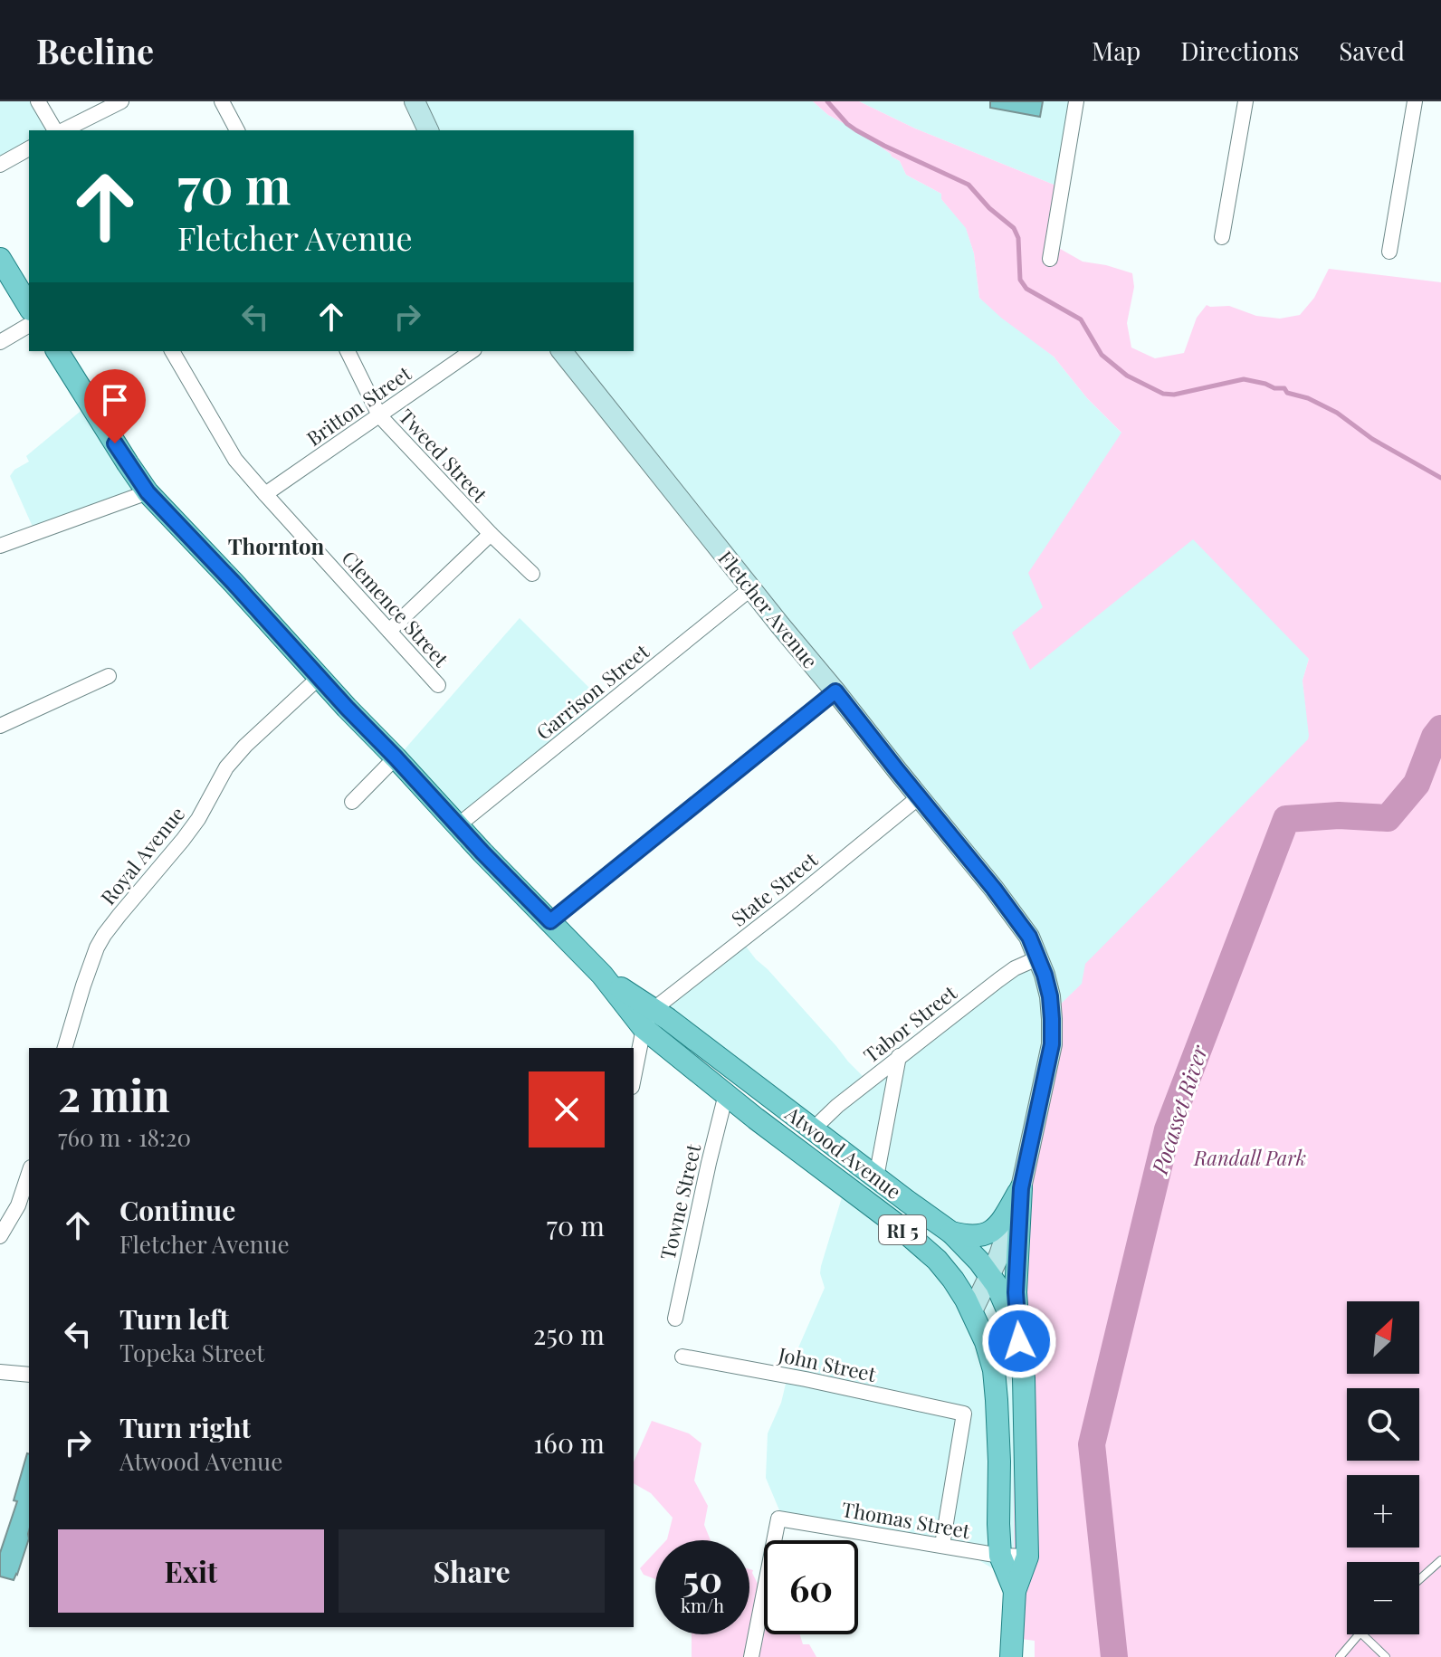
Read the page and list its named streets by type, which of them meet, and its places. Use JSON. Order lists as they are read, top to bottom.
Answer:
{
  "streets": {
    "main road": ["Atwood Avenue", "RI 5"],
    "street": [
      "Britton Street",
      "Tweed Street",
      "Clemence Street",
      "Fletcher Avenue",
      "Garrison Street",
      "Royal Avenue",
      "State Street",
      "Tabor Street",
      "Towne Street",
      "John Street",
      "Thomas Street"
    ]
  },
  "crossings": [
    ["Britton Street", "Tweed Street"],
    ["Britton Street", "Clemence Street"],
    ["Fletcher Avenue", "Garrison Street"],
    ["Fletcher Avenue", "State Street"],
    ["Fletcher Avenue", "Tabor Street"],
    ["Fletcher Avenue", "Atwood Avenue"],
    ["Garrison Street", "Atwood Avenue"],
    ["Royal Avenue", "Atwood Avenue"],
    ["State Street", "Atwood Avenue"],
    ["Tabor Street", "Atwood Avenue"],
    ["Atwood Avenue", "Towne Street"],
    ["Atwood Avenue", "Thomas Street"],
    ["John Street", "Thomas Street"]
  ],
  "districts": ["Thornton"],
  "water": ["Pocasset River"],
  "parks": ["Randall Park"],
  "north": "top right",
  "page": {
    "header": "Beeline",
    "nav": ["Map", "Directions", "Saved"],
    "turn": ["70 m", "Fletcher Avenue"],
    "heading": ["2 min", "760 m · 18:20"],
    "list": [
      {
        "name": "Continue",
        "note": "Fletcher Avenue",
        "value": "70 m"
      },
      {
        "name": "Turn left",
        "note": "Topeka Street",
        "value": "250 m"
      },
      {
        "name": "Turn right",
        "note": "Atwood Avenue",
        "value": "160 m"
      }
    ],
    "map_buttons": ["+", "−"],
    "buttons": ["Exit", "Share"],
    "speed": "50 km/h",
    "limit": "60"
  }
}
